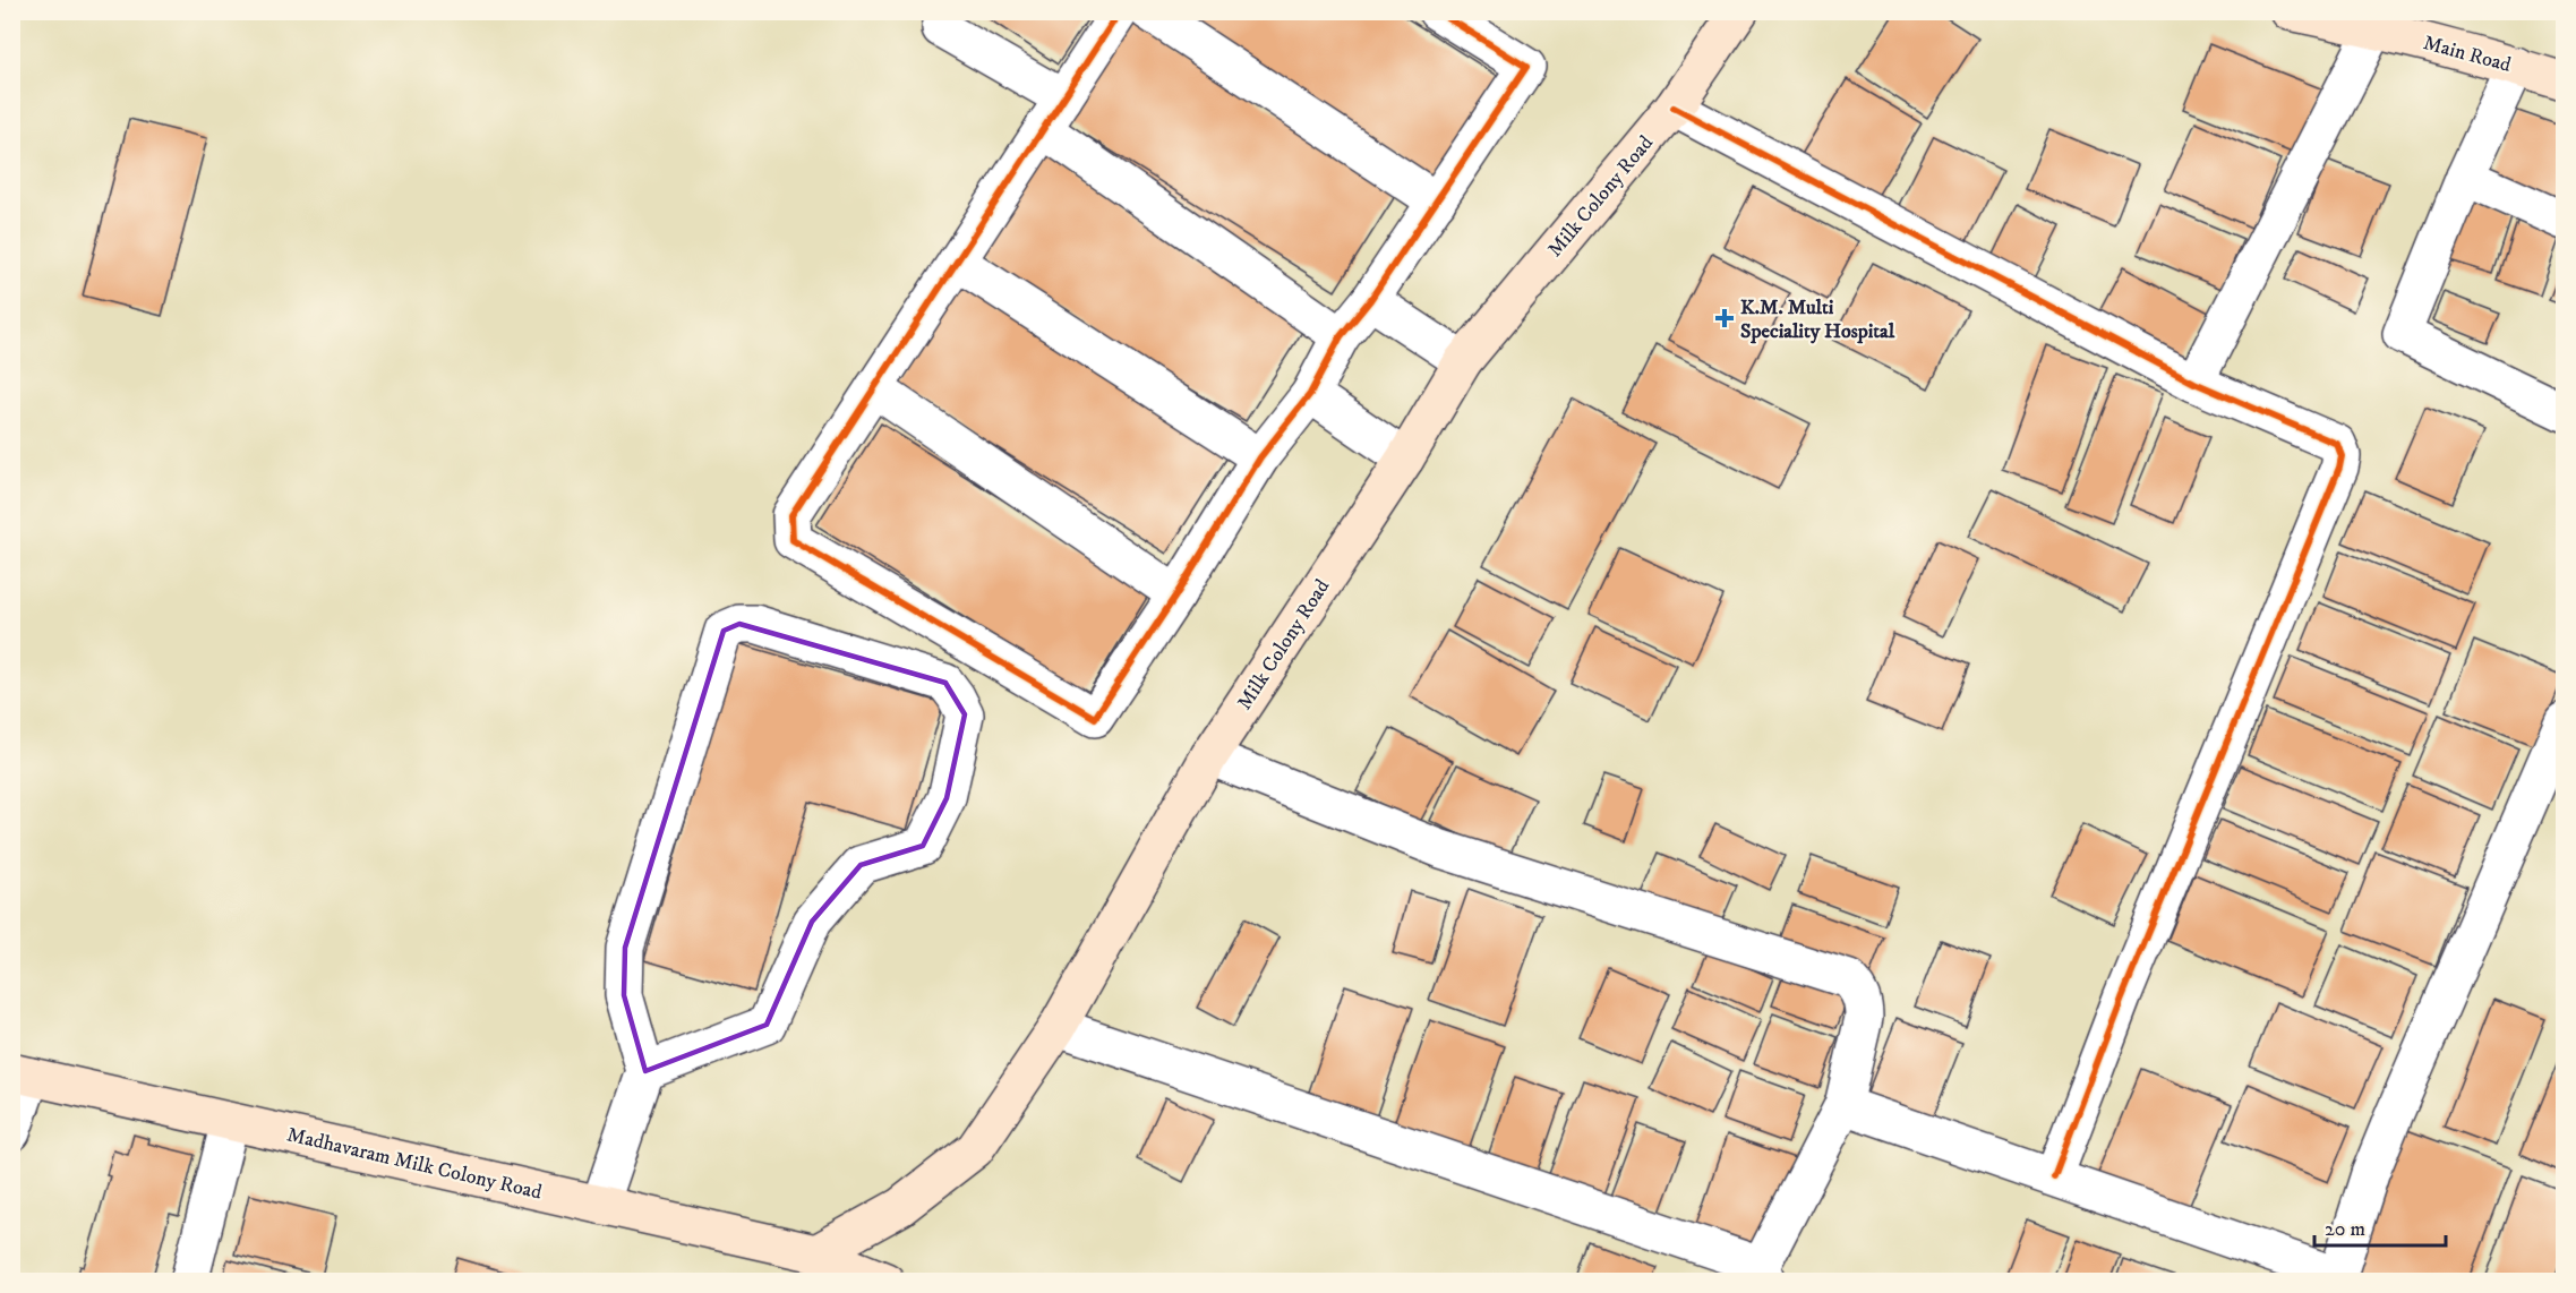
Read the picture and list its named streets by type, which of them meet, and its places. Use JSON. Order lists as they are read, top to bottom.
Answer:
{
  "streets": {
    "main road": ["Main Road", "Milk Colony Road", "Madhavaram Milk Colony Road"]
  },
  "crossings": [
    ["Milk Colony Road", "Madhavaram Milk Colony Road"]
  ],
  "places": {
    "health": ["K.M. Multi Speciality Hospital"]
  },
  "scale_bar": "20 m"
}
